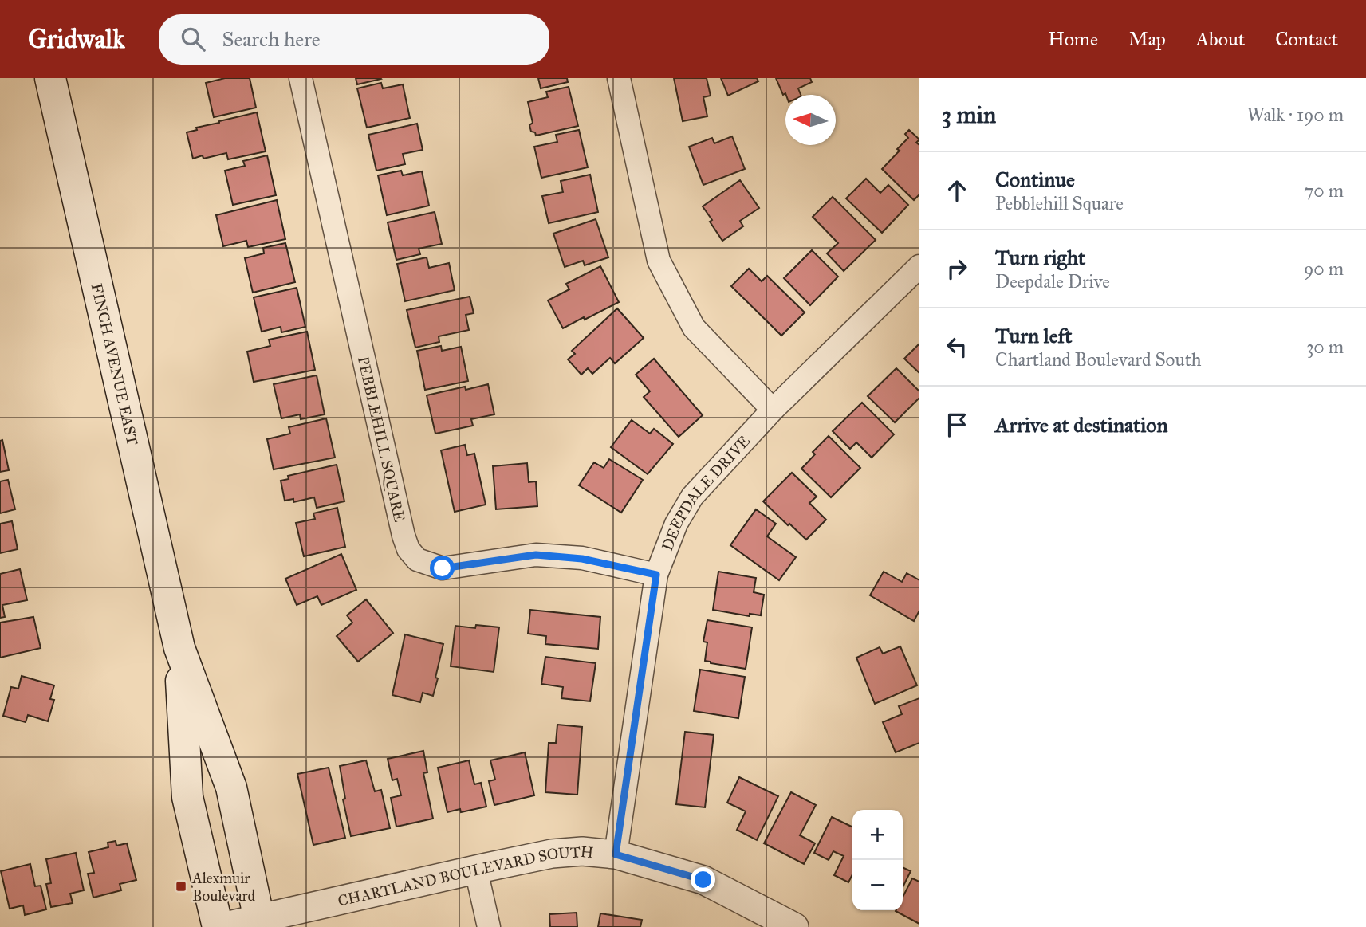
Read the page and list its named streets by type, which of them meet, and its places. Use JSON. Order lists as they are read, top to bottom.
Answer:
{
  "streets": {
    "main road": ["FINCH AVENUE EAST"],
    "street": ["PEBBLEHILL SQUARE", "DEEPDALE DRIVE", "CHARTLAND BOULEVARD SOUTH"]
  },
  "crossings": [
    ["FINCH AVENUE EAST", "CHARTLAND BOULEVARD SOUTH"],
    ["PEBBLEHILL SQUARE", "DEEPDALE DRIVE"],
    ["DEEPDALE DRIVE", "CHARTLAND BOULEVARD SOUTH"]
  ],
  "places": {
    "transit": ["Alexmuir Boulevard"]
  },
  "north": "left",
  "page": {
    "header": "Gridwalk",
    "search": "Search here",
    "nav": [
      "Home",
      "Map",
      "About",
      "Contact"
    ],
    "heading": ["3 min", "Walk · 190 m"],
    "list": [
      ["Continue", "Pebblehill Square", "70 m"],
      ["Turn right", "Deepdale Drive", "90 m"],
      ["Turn left", "Chartland Boulevard South", "30 m"],
      "Arrive at destination"
    ],
    "map_buttons": ["+", "−"]
  }
}
